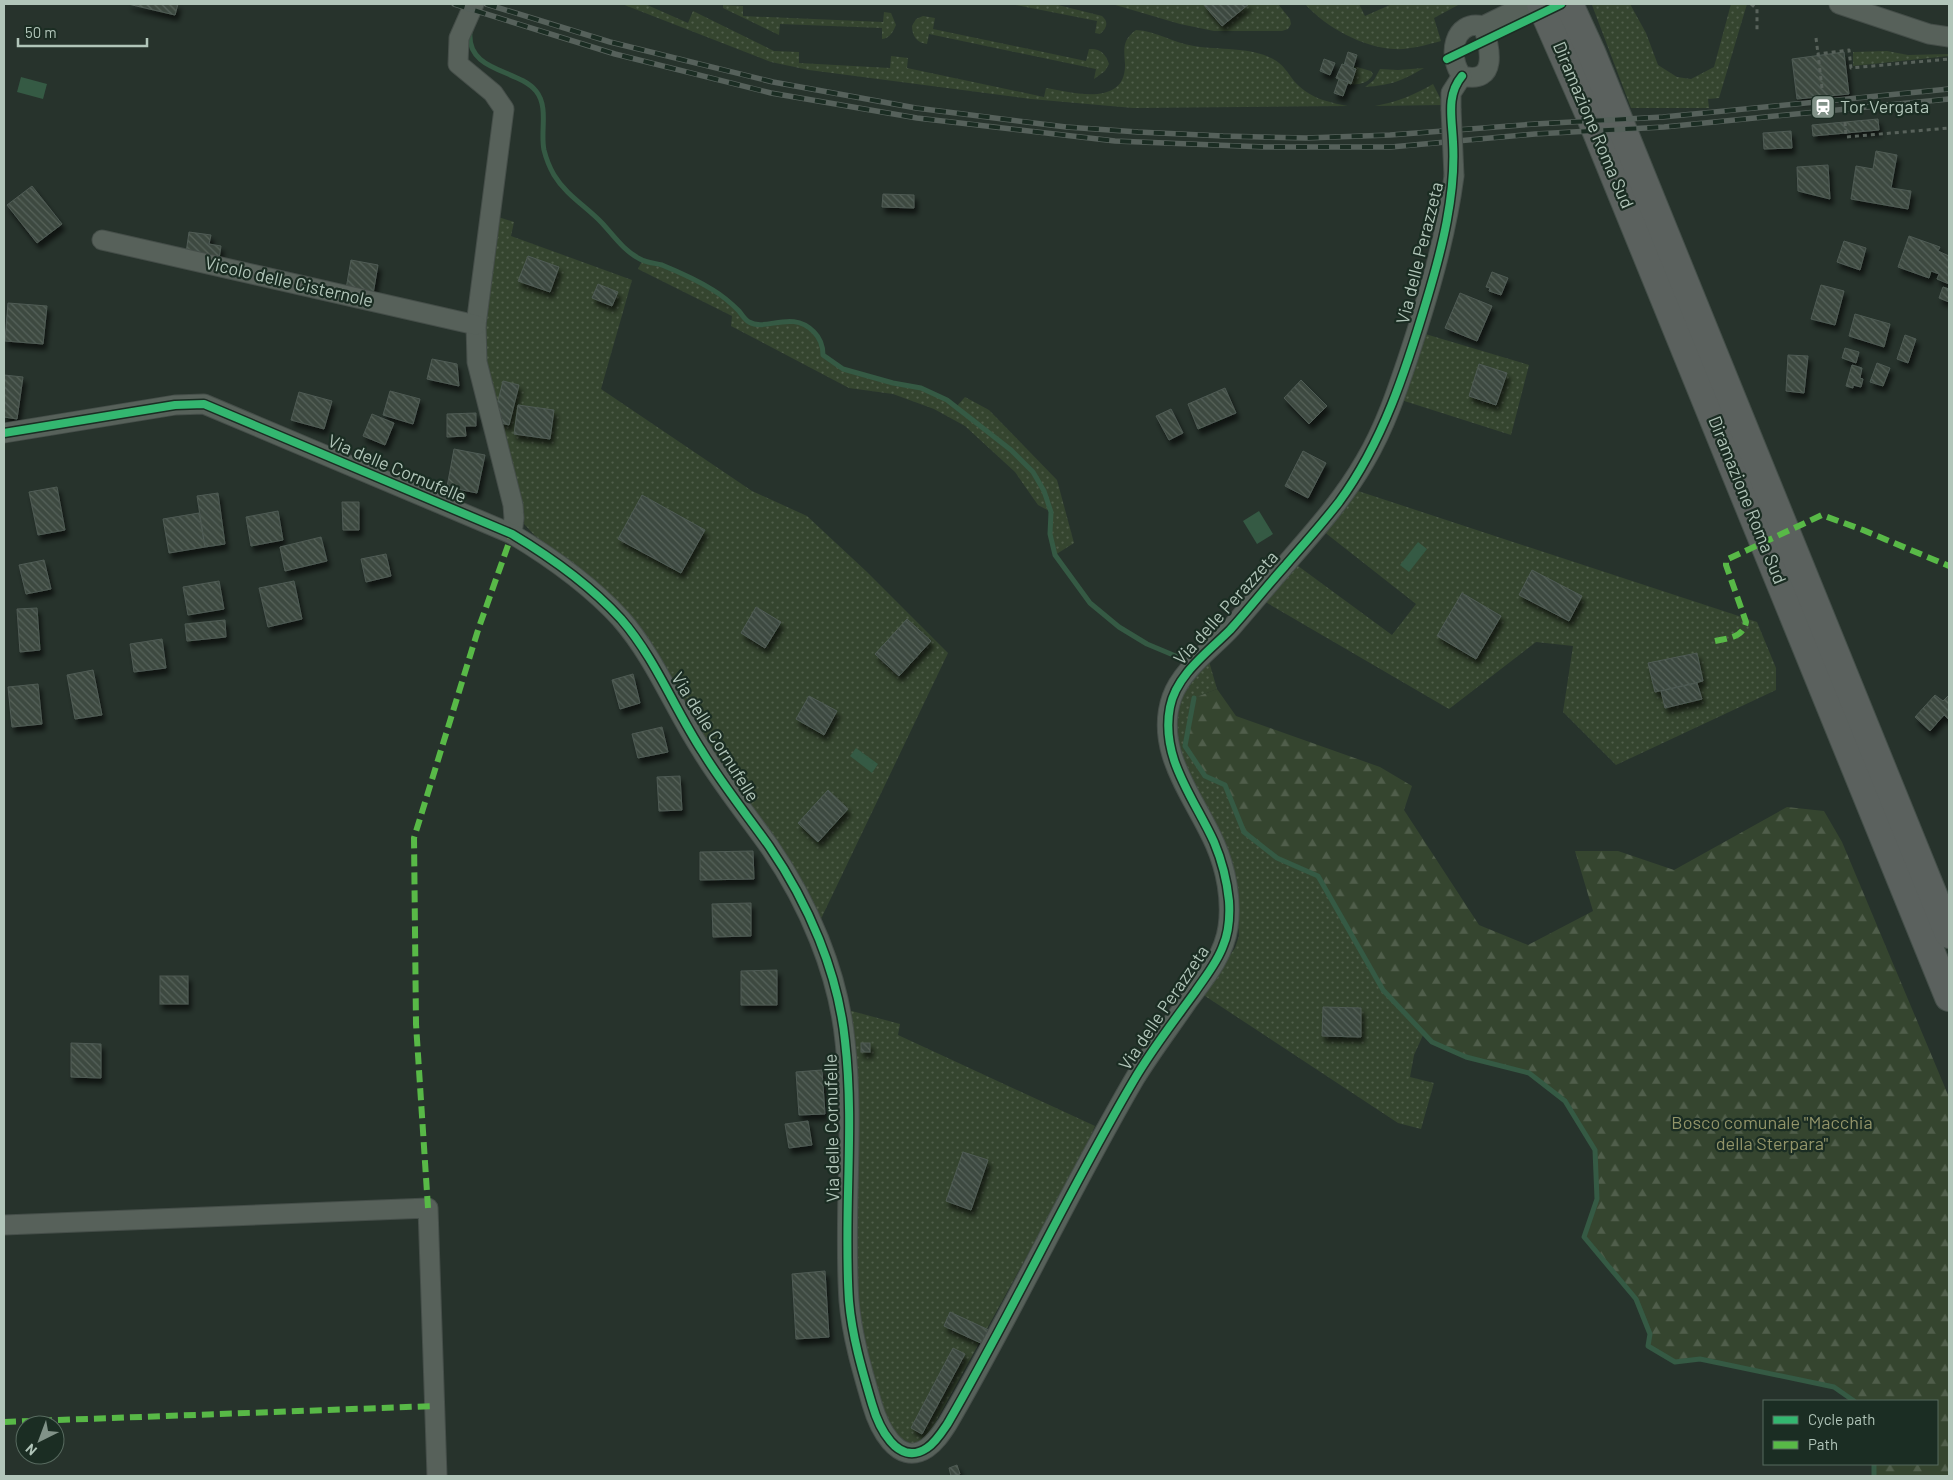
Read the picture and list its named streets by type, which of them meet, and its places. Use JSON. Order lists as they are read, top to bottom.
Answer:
{
  "streets": {
    "highway": ["Diramazione Roma Sud"],
    "street": ["Via delle Perazzeta", "Vicolo delle Cisternole", "Via delle Cornufelle"]
  },
  "crossings": [
    ["Via delle Perazzeta", "Via delle Cornufelle"]
  ],
  "parks": ["Bosco comunale \"Macchia della Sterpara\""],
  "places": {
    "station": ["Tor Vergata"]
  },
  "legend": ["Cycle path", "Path"],
  "scale_bar": "50 m",
  "north": "bottom left"
}
